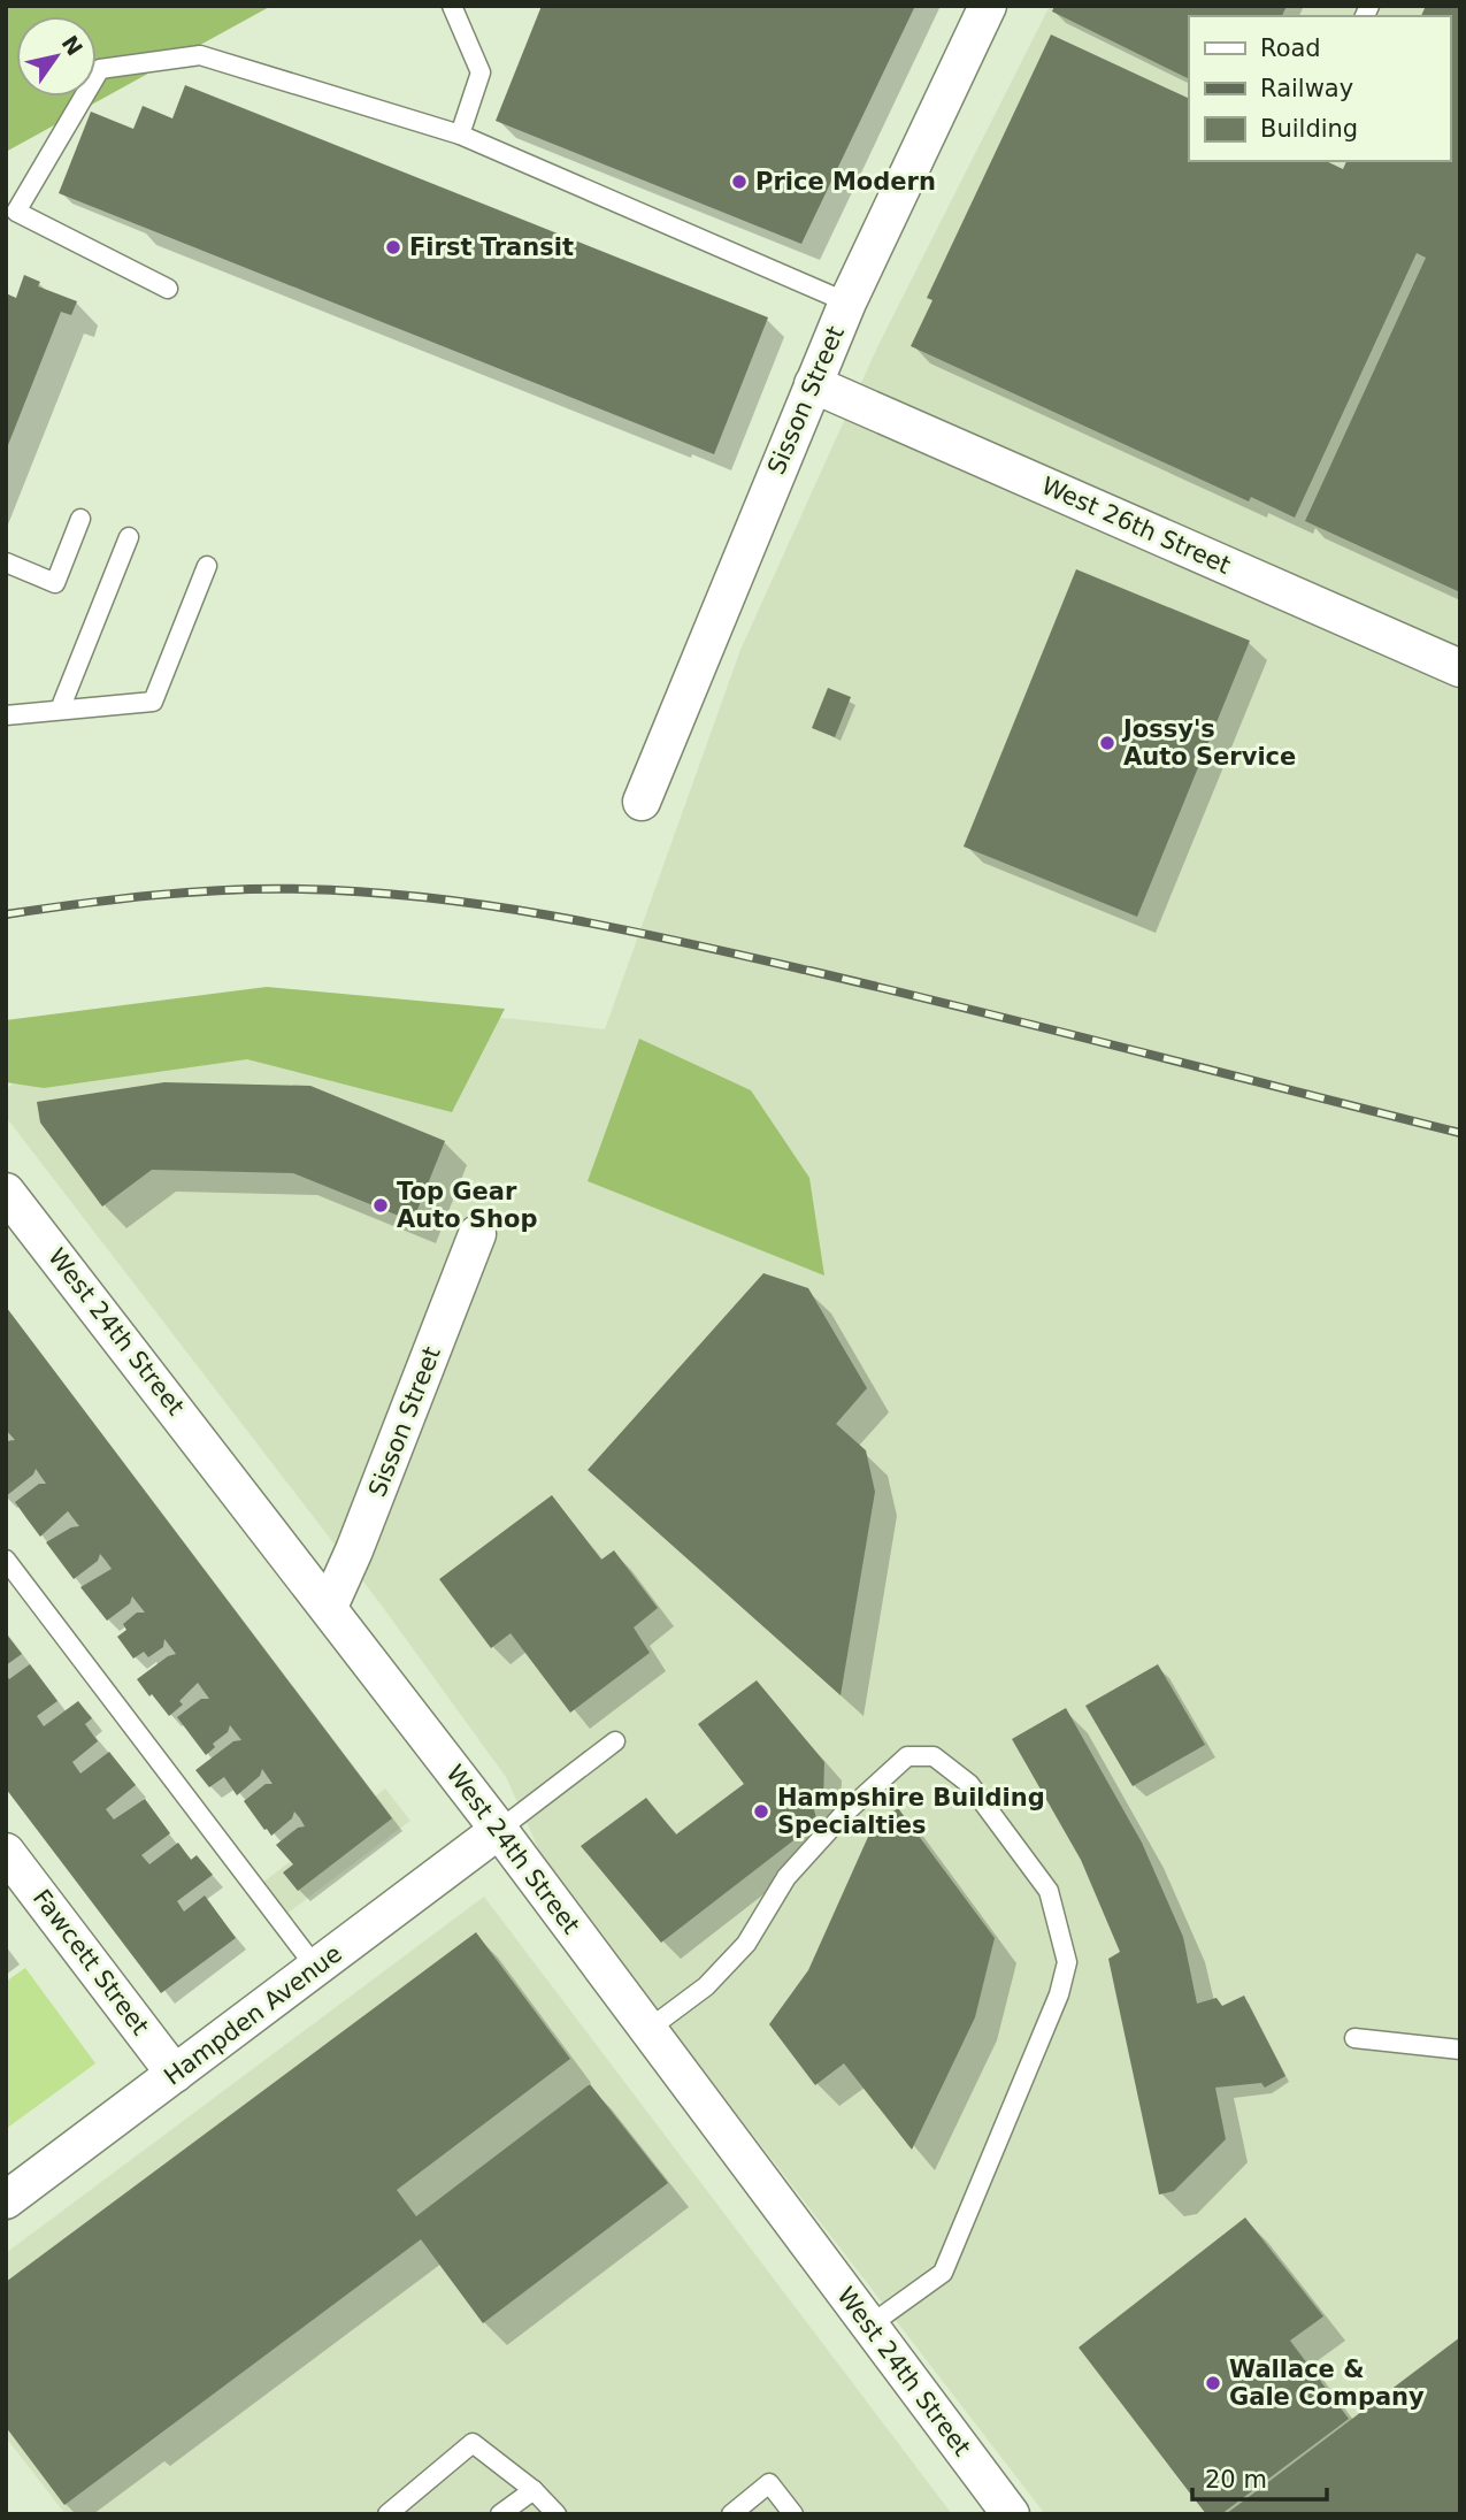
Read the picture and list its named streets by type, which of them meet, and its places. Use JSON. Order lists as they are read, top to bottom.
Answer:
{
  "streets": {
    "street": [
      "Sisson Street",
      "West 26th Street",
      "West 24th Street",
      "Fawcett Street",
      "Hampden Avenue"
    ]
  },
  "crossings": [
    ["Sisson Street", "West 26th Street"],
    ["Sisson Street", "West 24th Street"],
    ["West 24th Street", "Hampden Avenue"],
    ["Fawcett Street", "Hampden Avenue"]
  ],
  "places": [
    "Price Modern",
    "First Transit",
    "Jossy's Auto Service",
    "Top Gear Auto Shop",
    "Hampshire Building Specialties",
    "Wallace & Gale Company"
  ],
  "legend": ["Road", "Railway", "Building"],
  "scale_bar": "20 m",
  "north": "top right"
}
